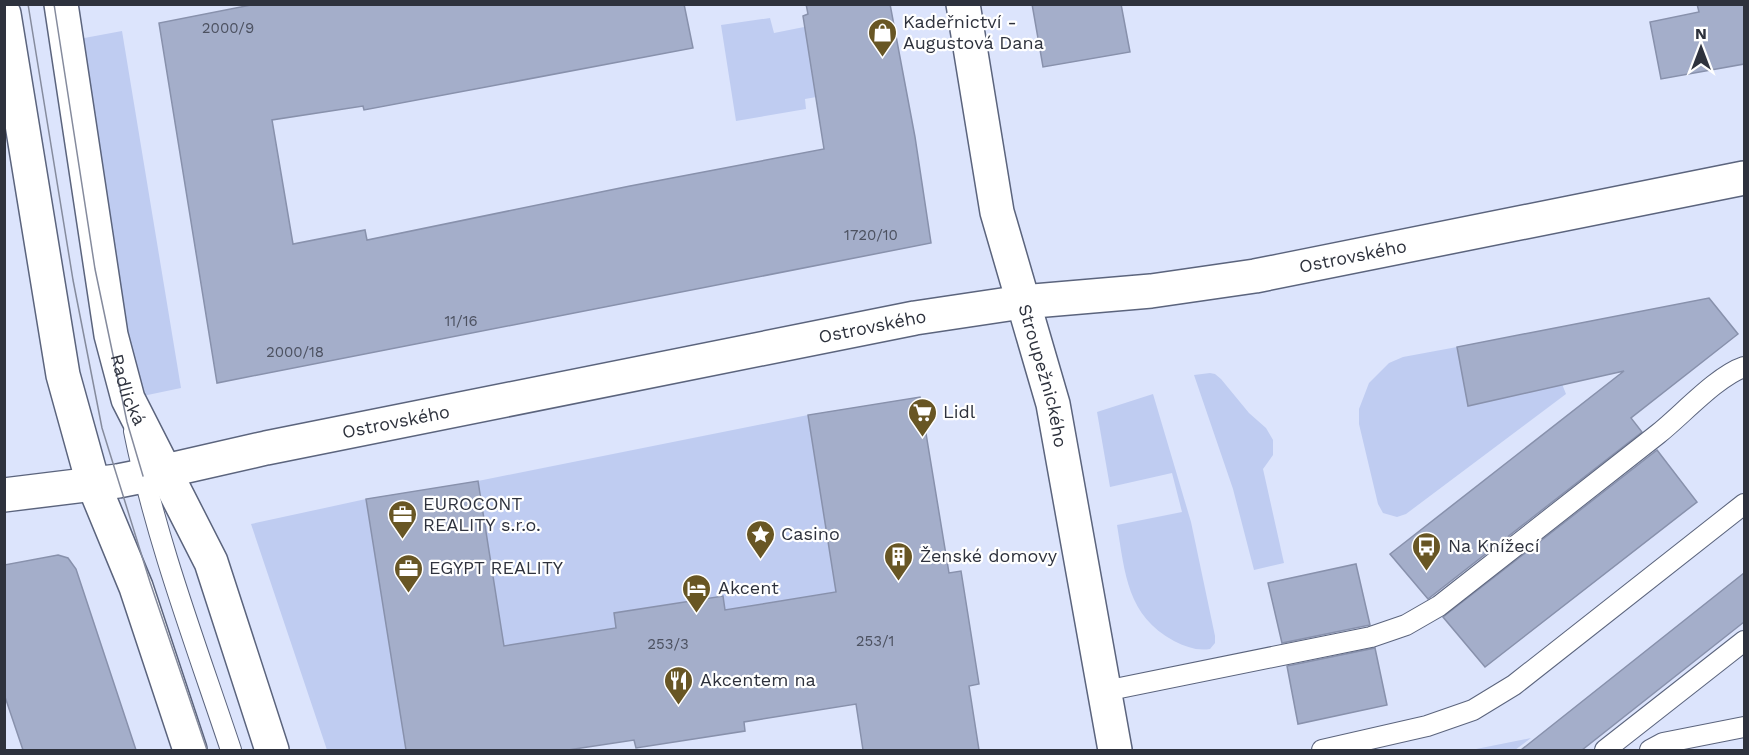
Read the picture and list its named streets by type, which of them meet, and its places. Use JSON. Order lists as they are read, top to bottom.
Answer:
{
  "streets": {
    "main road": ["Ostrovského", "Stroupežnického", "Radlická"]
  },
  "crossings": [
    ["Ostrovského", "Stroupežnického"],
    ["Ostrovského", "Radlická"]
  ],
  "places": {
    "shop": ["Kadeřnictví - Augustová Dana"],
    "supermarket": ["Lidl"],
    "office": ["EUROCONT REALITY s.r.o.", "EGYPT REALITY"],
    "place": ["Casino"],
    "bus stop": ["Na Knížecí"],
    "building": ["Ženské domovy"],
    "hotel": ["Akcent"],
    "restaurant": ["Akcentem na"]
  },
  "house_numbers": [
    "2000/9",
    "1720/10",
    "11/16",
    "2000/18",
    "253/1",
    "253/3"
  ],
  "north": "top"
}
